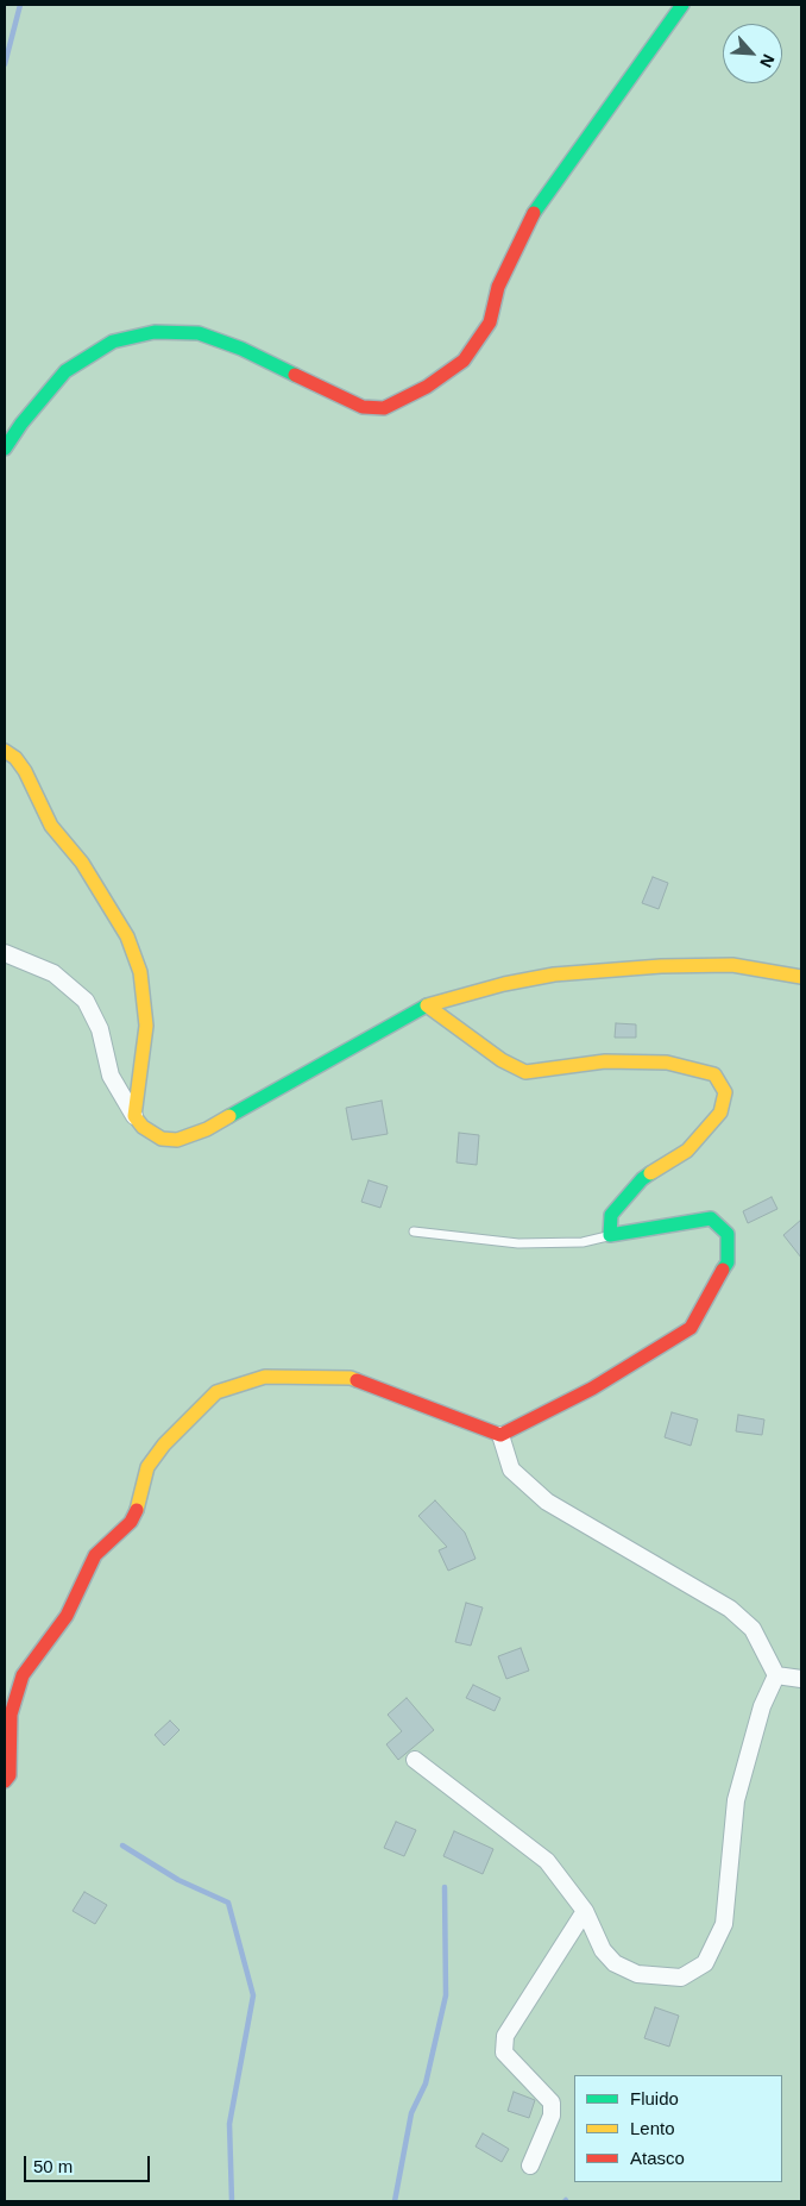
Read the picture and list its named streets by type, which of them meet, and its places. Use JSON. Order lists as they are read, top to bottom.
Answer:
{
  "legend": ["Fluido", "Lento", "Atasco"],
  "scale_bar": "50 m",
  "north": "bottom right"
}
